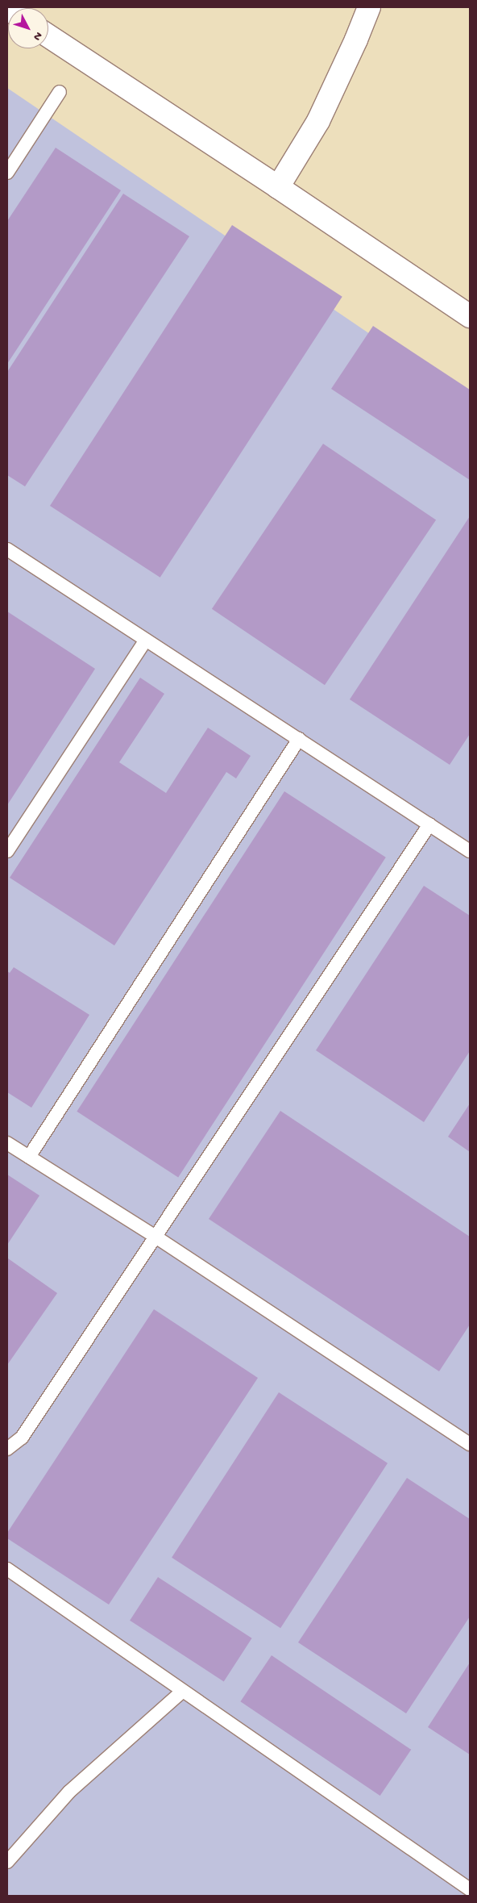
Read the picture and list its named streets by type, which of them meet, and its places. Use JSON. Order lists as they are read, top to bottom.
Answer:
{
  "north": "bottom right"
}
